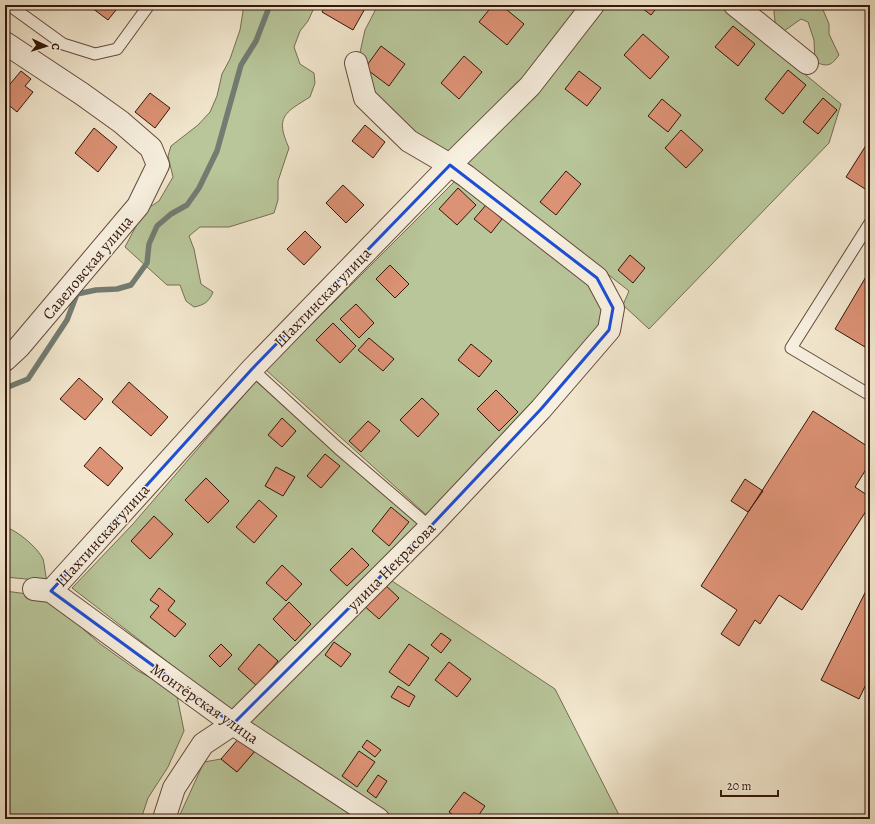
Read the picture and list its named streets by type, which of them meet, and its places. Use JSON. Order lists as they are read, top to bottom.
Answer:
{
  "streets": {
    "street": [
      "Савеловская улица",
      "Шахтинская улица",
      "улица Некрасова",
      "Монтёрская улица"
    ]
  },
  "crossings": [
    ["Шахтинская улица", "улица Некрасова"],
    ["Шахтинская улица", "Монтёрская улица"],
    ["улица Некрасова", "Монтёрская улица"]
  ],
  "scale_bar": "20 m",
  "north": "right"
}
